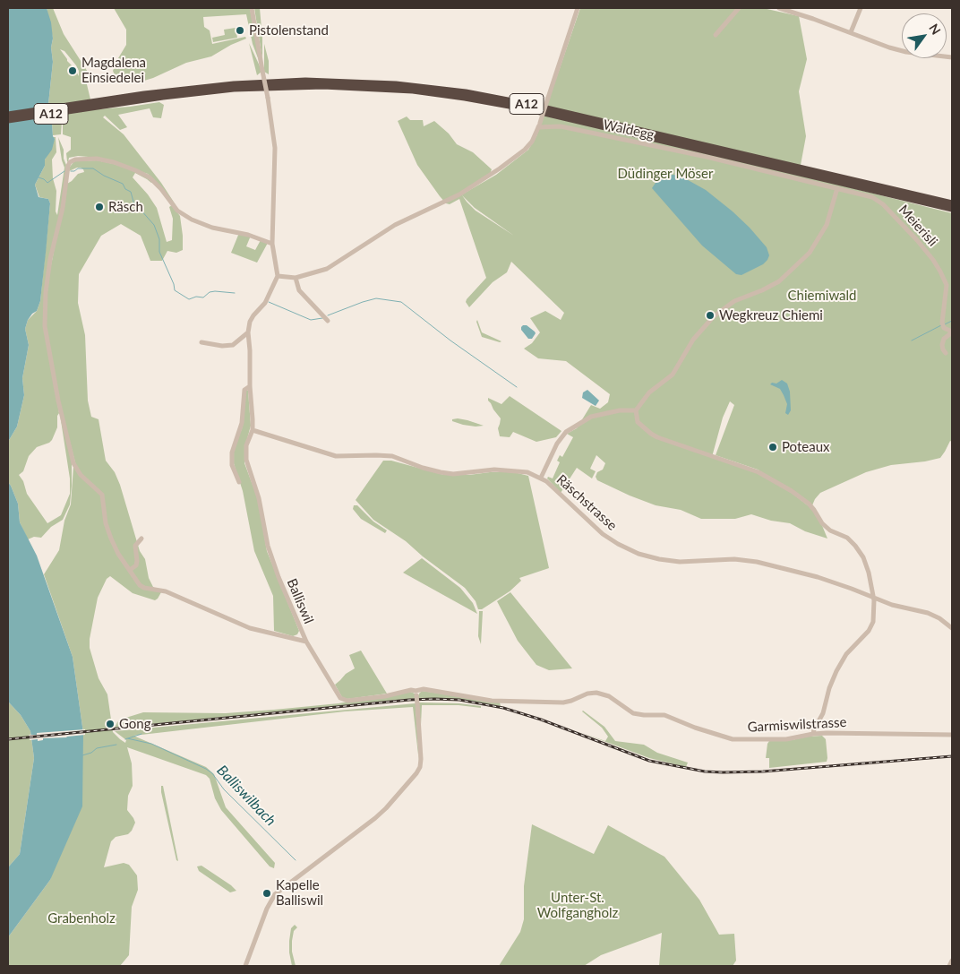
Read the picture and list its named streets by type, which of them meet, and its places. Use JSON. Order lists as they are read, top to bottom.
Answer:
{
  "streets": {
    "highway": ["A12"],
    "street": [
      "Waldegg",
      "Meierisli",
      "Räschstrasse",
      "Balliswil",
      "Garmiswilstrasse"
    ]
  },
  "crossings": [
    ["Waldegg", "Meierisli"],
    ["Räschstrasse", "Balliswil"],
    ["Balliswil", "Garmiswilstrasse"]
  ],
  "water": ["Balliswilbach"],
  "parks": [
    "Düdinger Möser",
    "Chiemiwald",
    "Unter-St. Wolfgangholz",
    "Grabenholz"
  ],
  "places": [
    "Pistolenstand",
    "Magdalena Einsiedelei",
    "Räsch",
    "Wegkreuz Chiemi",
    "Poteaux",
    "Gong",
    "Kapelle Balliswil"
  ],
  "north": "top right"
}
